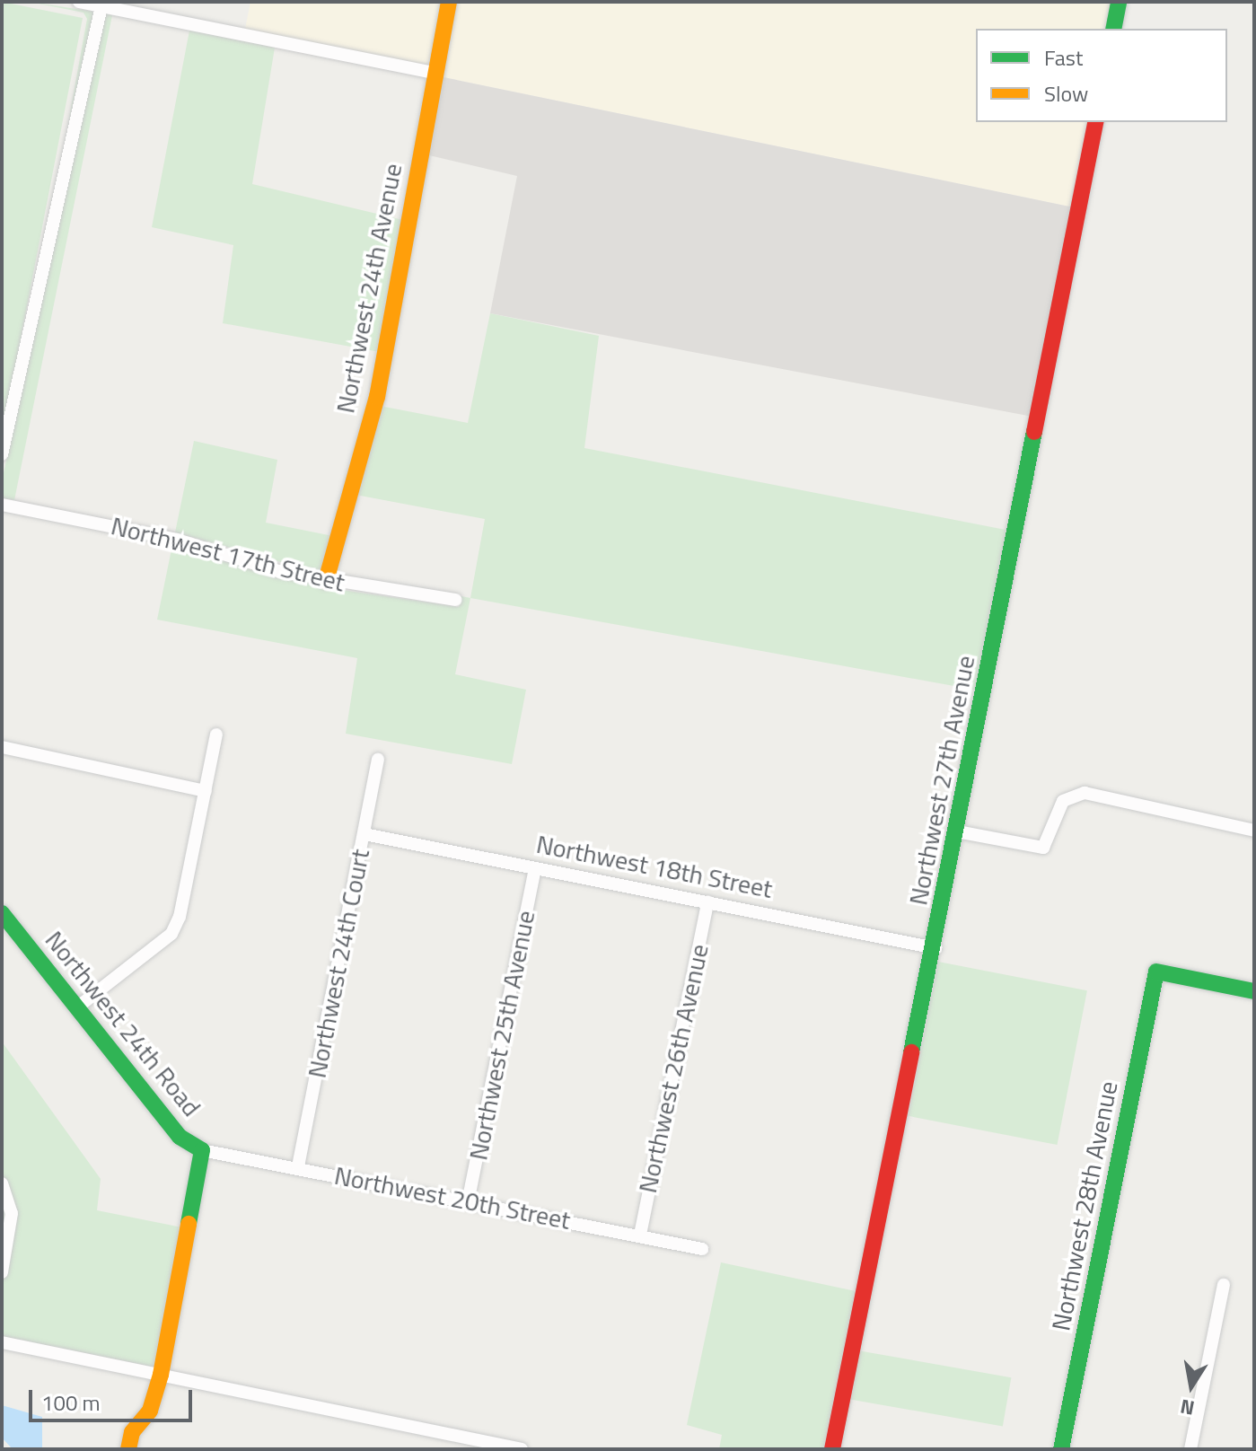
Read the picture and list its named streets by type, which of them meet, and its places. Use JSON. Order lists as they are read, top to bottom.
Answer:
{
  "streets": {
    "street": [
      "Northwest 24th Avenue",
      "Northwest 17th Street",
      "Northwest 27th Avenue",
      "Northwest 18th Street",
      "Northwest 24th Court",
      "Northwest 24th Road",
      "Northwest 25th Avenue",
      "Northwest 26th Avenue",
      "Northwest 20th Street",
      "Northwest 28th Avenue"
    ]
  },
  "crossings": [
    ["Northwest 24th Avenue", "Northwest 17th Street"],
    ["Northwest 27th Avenue", "Northwest 18th Street"],
    ["Northwest 18th Street", "Northwest 24th Court"],
    ["Northwest 18th Street", "Northwest 25th Avenue"],
    ["Northwest 18th Street", "Northwest 26th Avenue"],
    ["Northwest 24th Court", "Northwest 20th Street"],
    ["Northwest 24th Road", "Northwest 20th Street"],
    ["Northwest 25th Avenue", "Northwest 20th Street"],
    ["Northwest 26th Avenue", "Northwest 20th Street"]
  ],
  "legend": ["Fast", "Slow"],
  "scale_bar": "100 m",
  "north": "bottom"
}
